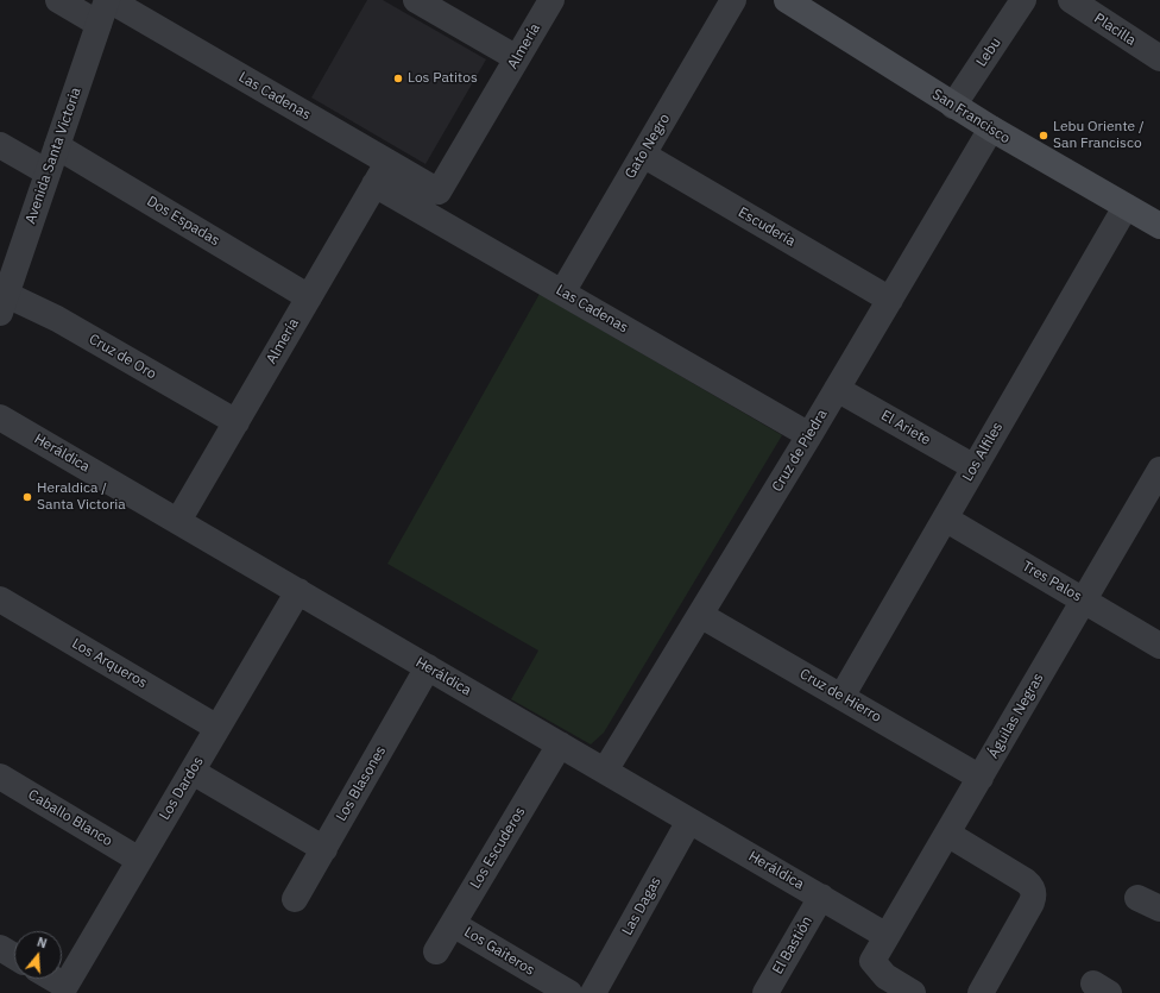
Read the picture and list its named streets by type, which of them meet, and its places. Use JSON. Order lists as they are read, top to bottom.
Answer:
{
  "streets": {
    "main road": ["San Francisco"],
    "street": [
      "Placilla",
      "Almería",
      "Lebu",
      "Las Cadenas",
      "Gato Negro",
      "Avenida Santa Victoria",
      "Dos Espadas",
      "Escudería",
      "Cruz de Oro",
      "El Ariete",
      "Cruz de Piedra",
      "Los Alfiles",
      "Heráldica",
      "Tres Palos",
      "Los Arqueros",
      "Cruz de Hierro",
      "Águilas Negras",
      "Los Blasones",
      "Los Dardos",
      "Caballo Blanco",
      "Los Escuderos",
      "Las Dagas",
      "El Bastión",
      "Los Gaiteros"
    ]
  },
  "crossings": [
    ["Almería", "Las Cadenas"],
    ["Almería", "Dos Espadas"],
    ["Almería", "Cruz de Oro"],
    ["Almería", "Heráldica"],
    ["Lebu", "San Francisco"],
    ["Las Cadenas", "Gato Negro"],
    ["Las Cadenas", "Avenida Santa Victoria"],
    ["Las Cadenas", "Cruz de Piedra"],
    ["San Francisco", "Cruz de Piedra"],
    ["San Francisco", "Los Alfiles"],
    ["Gato Negro", "Escudería"],
    ["Avenida Santa Victoria", "Dos Espadas"],
    ["Avenida Santa Victoria", "Cruz de Oro"],
    ["Escudería", "Cruz de Piedra"],
    ["El Ariete", "Cruz de Piedra"],
    ["El Ariete", "Los Alfiles"],
    ["Cruz de Piedra", "Heráldica"],
    ["Cruz de Piedra", "Cruz de Hierro"],
    ["Los Alfiles", "Tres Palos"],
    ["Los Alfiles", "Cruz de Hierro"],
    ["Heráldica", "Águilas Negras"],
    ["Heráldica", "Los Blasones"],
    ["Heráldica", "Los Dardos"],
    ["Heráldica", "Los Escuderos"],
    ["Heráldica", "Las Dagas"],
    ["Heráldica", "El Bastión"],
    ["Tres Palos", "Águilas Negras"],
    ["Los Arqueros", "Los Dardos"],
    ["Cruz de Hierro", "Águilas Negras"],
    ["Los Dardos", "Caballo Blanco"],
    ["Los Escuderos", "Los Gaiteros"]
  ],
  "places": ["Los Patitos", "Lebu Oriente / San Francisco", "Heraldica / Santa Victoria"],
  "north": "top"
}
